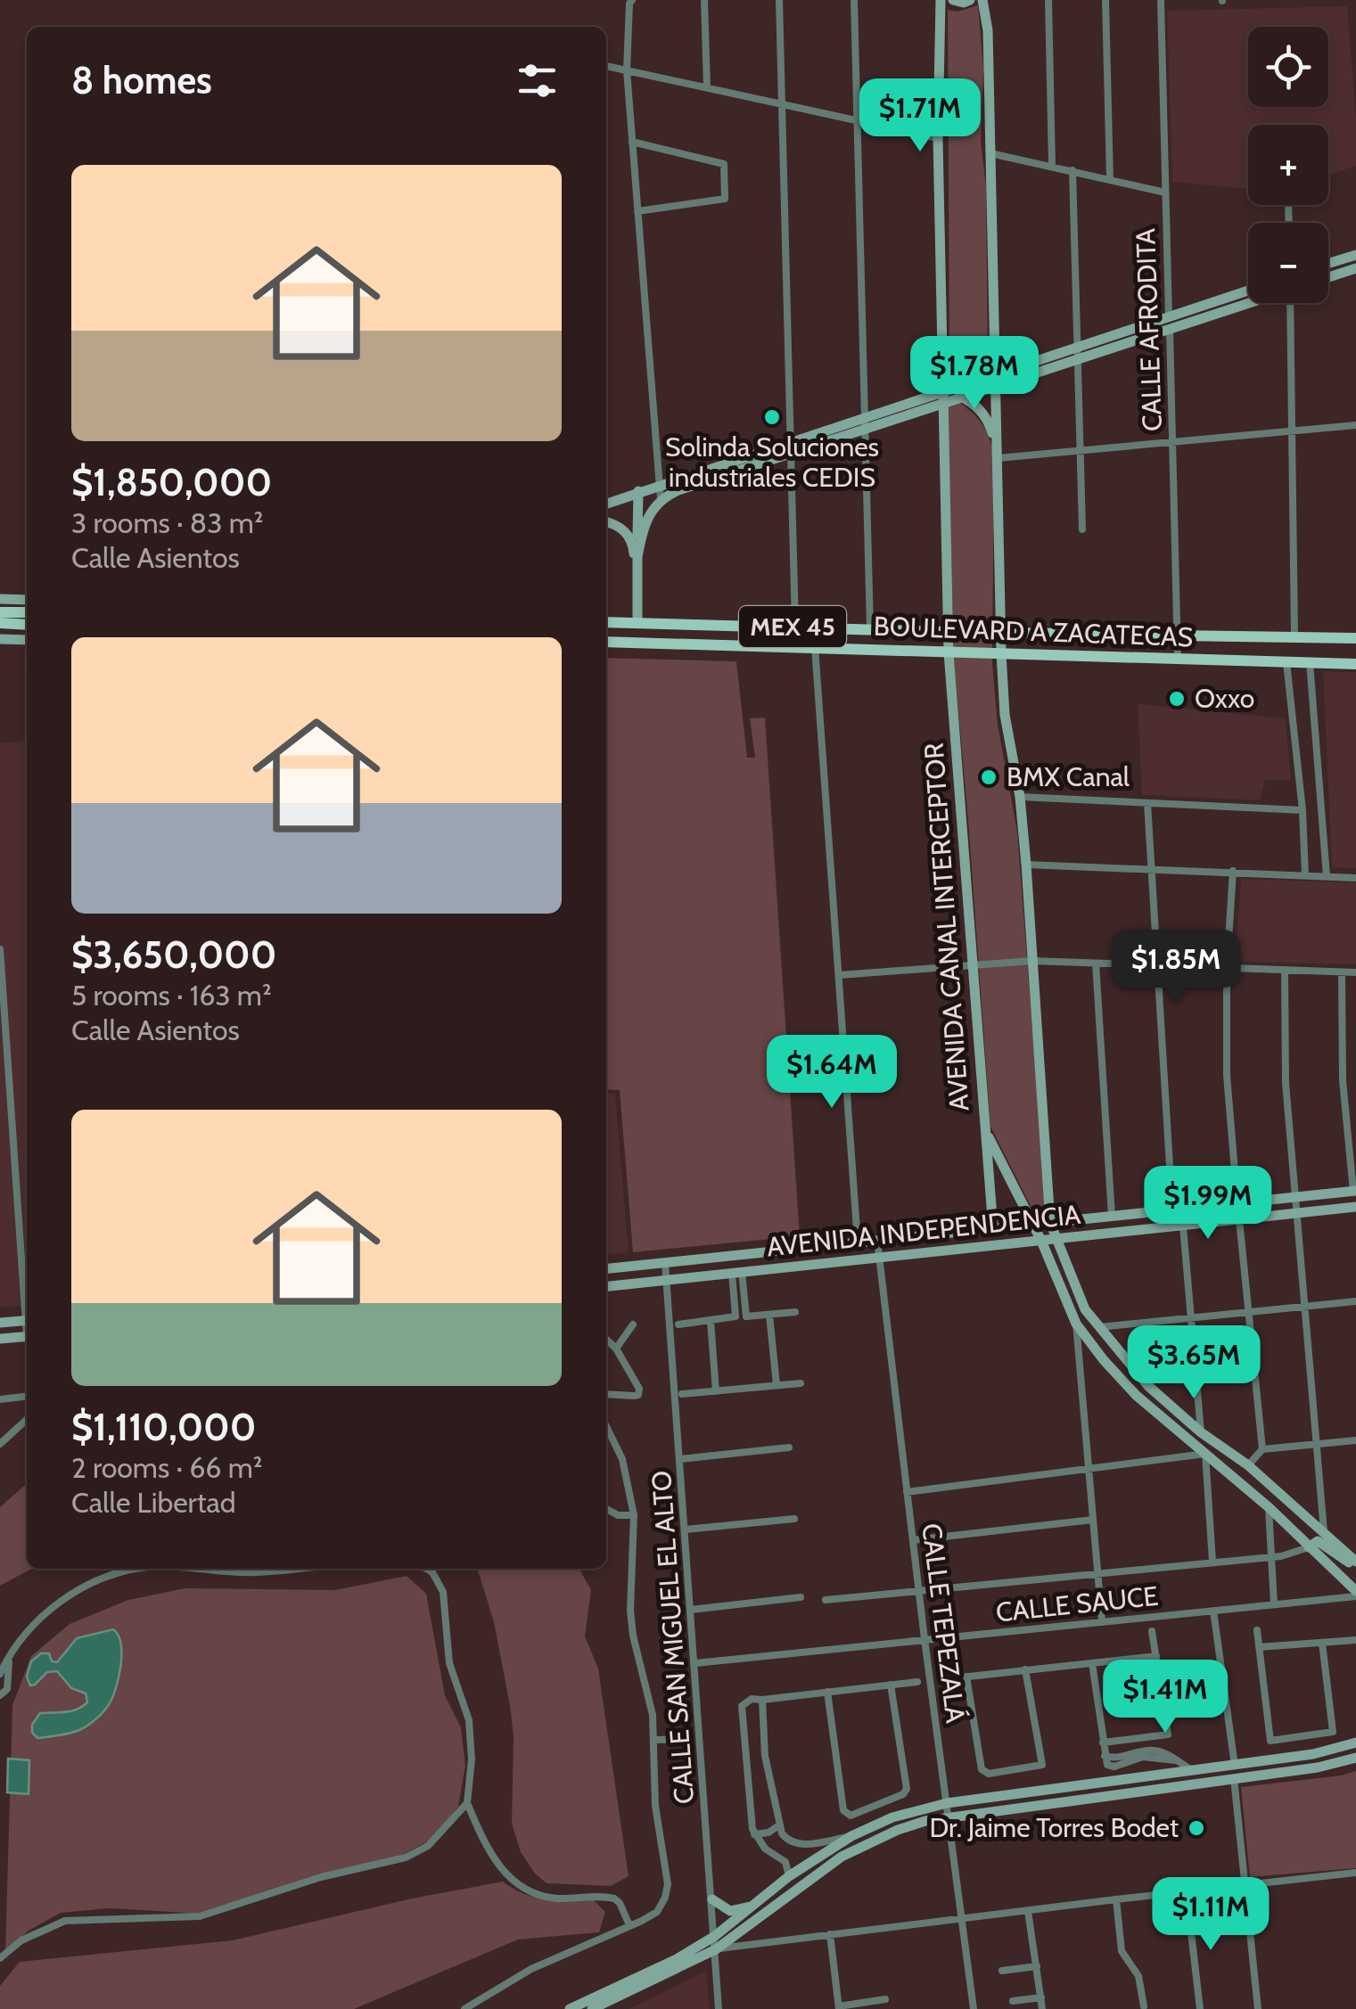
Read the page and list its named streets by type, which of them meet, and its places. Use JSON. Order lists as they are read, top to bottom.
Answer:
{
  "streets": {
    "main road": [
      "MEX 45",
      "BOULEVARD A ZACATECAS",
      "AVENIDA CANAL INTERCEPTOR",
      "AVENIDA INDEPENDENCIA"
    ],
    "street": [
      "CALLE AFRODITA",
      "CALLE SAUCE",
      "CALLE TEPEZALÁ",
      "CALLE SAN MIGUEL EL ALTO"
    ]
  },
  "crossings": [
    ["CALLE AFRODITA", "BOULEVARD A ZACATECAS"],
    ["BOULEVARD A ZACATECAS", "AVENIDA CANAL INTERCEPTOR"],
    ["AVENIDA CANAL INTERCEPTOR", "AVENIDA INDEPENDENCIA"],
    ["AVENIDA CANAL INTERCEPTOR", "CALLE SAUCE"],
    ["AVENIDA INDEPENDENCIA", "CALLE TEPEZALÁ"],
    ["AVENIDA INDEPENDENCIA", "CALLE SAN MIGUEL EL ALTO"],
    ["CALLE SAUCE", "CALLE TEPEZALÁ"],
    ["CALLE SAUCE", "CALLE SAN MIGUEL EL ALTO"]
  ],
  "places": [
    "Solinda Soluciones industriales CEDIS",
    "Oxxo",
    "BMX Canal",
    "Dr. Jaime Torres Bodet"
  ],
  "page": {
    "map_buttons": ["+", "−"],
    "heading": "8 homes",
    "price": [
      "$1.71M",
      "$1.78M",
      "$1.85M",
      "$1.64M",
      "$1.99M",
      "$3.65M",
      "$1.41M",
      "$1.11M"
    ],
    "list": [
      {
        "name": "$1,850,000",
        "note": "3 rooms · 83 m² · Calle Asientos"
      },
      {
        "name": "$3,650,000",
        "note": "5 rooms · 163 m² · Calle Asientos"
      },
      {
        "name": "$1,110,000",
        "note": "2 rooms · 66 m² · Calle Libertad"
      }
    ]
  }
}
